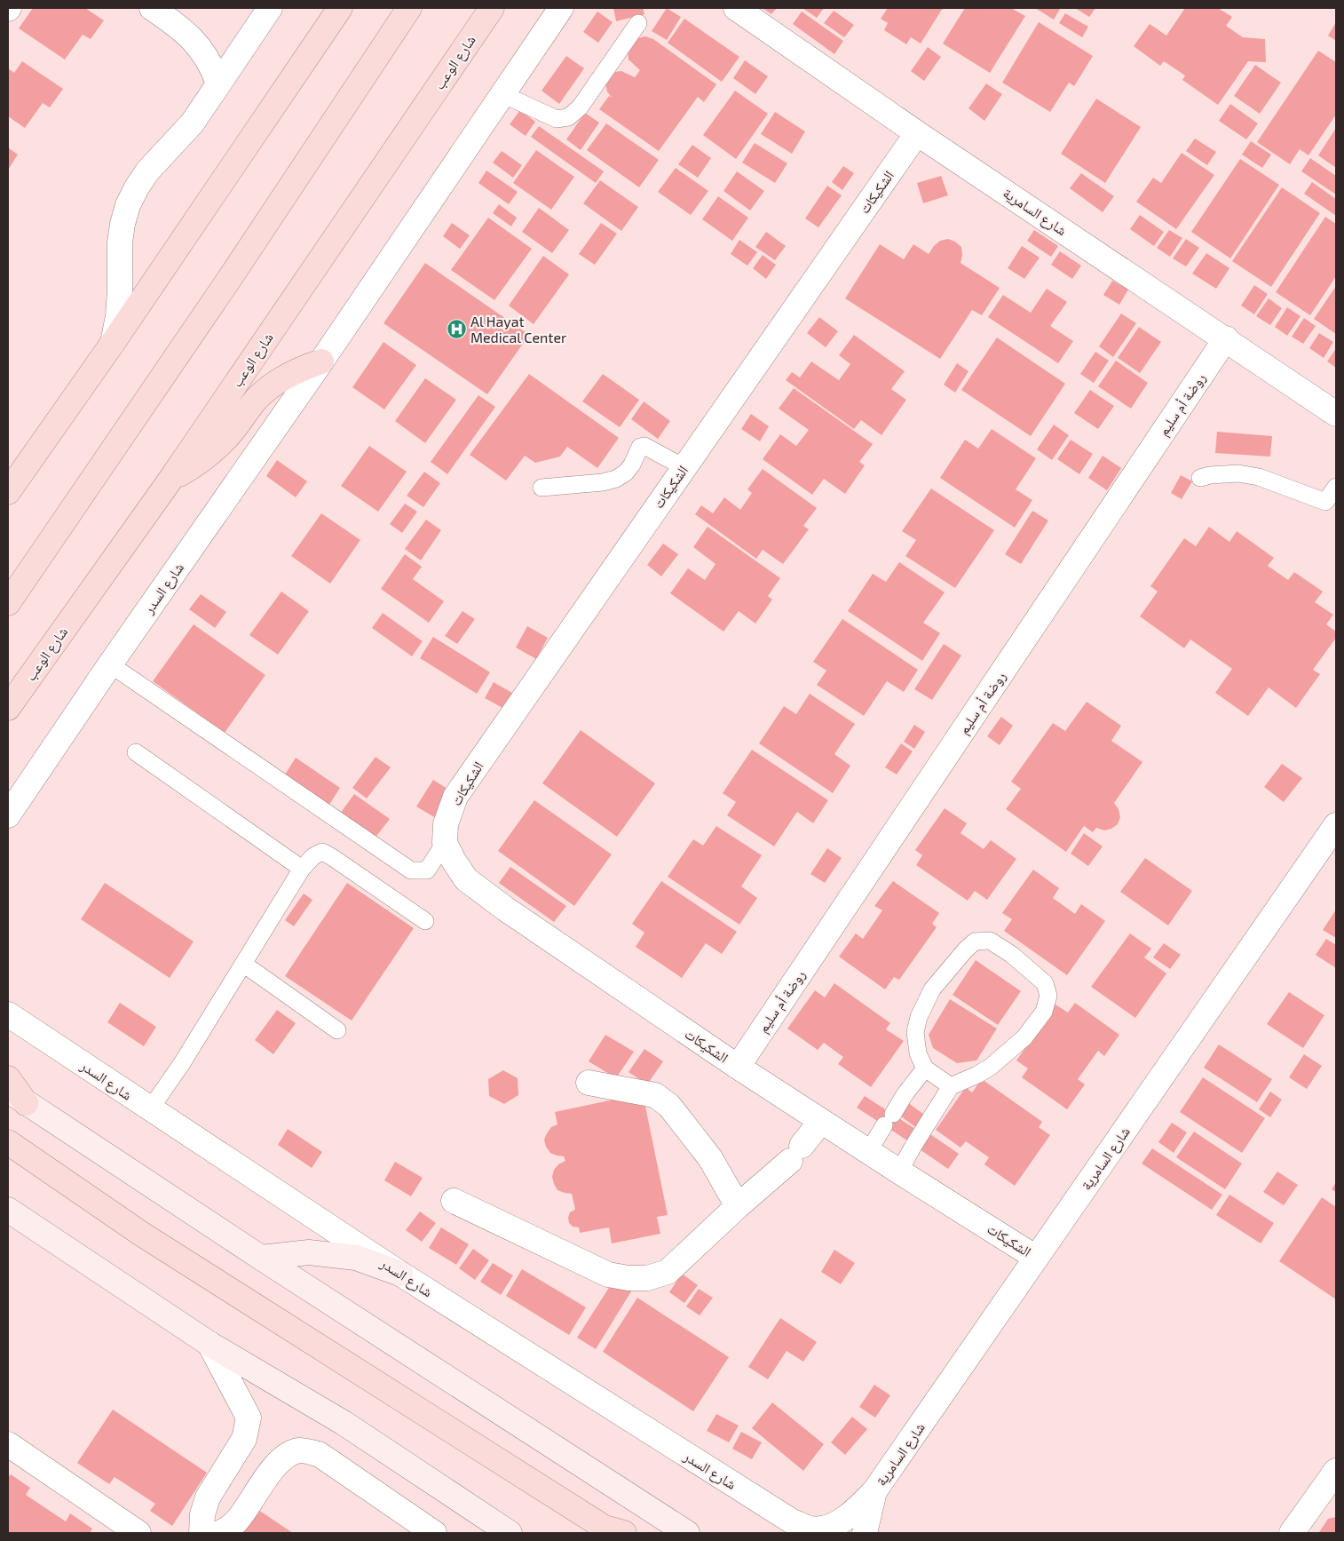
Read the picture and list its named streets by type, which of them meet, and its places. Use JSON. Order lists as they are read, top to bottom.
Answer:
{
  "streets": {
    "main road": ["شارع الوعب"],
    "street": [
      "الشكيكات",
      "شارع السامرية",
      "روضة أم سليم",
      "شارع السدر"
    ]
  },
  "crossings": [
    ["الشكيكات", "شارع السامرية"],
    ["الشكيكات", "روضة أم سليم"],
    ["شارع السامرية", "روضة أم سليم"],
    ["شارع السامرية", "شارع السدر"]
  ],
  "places": {
    "hospital": ["Al Hayat Medical Center"]
  }
}
